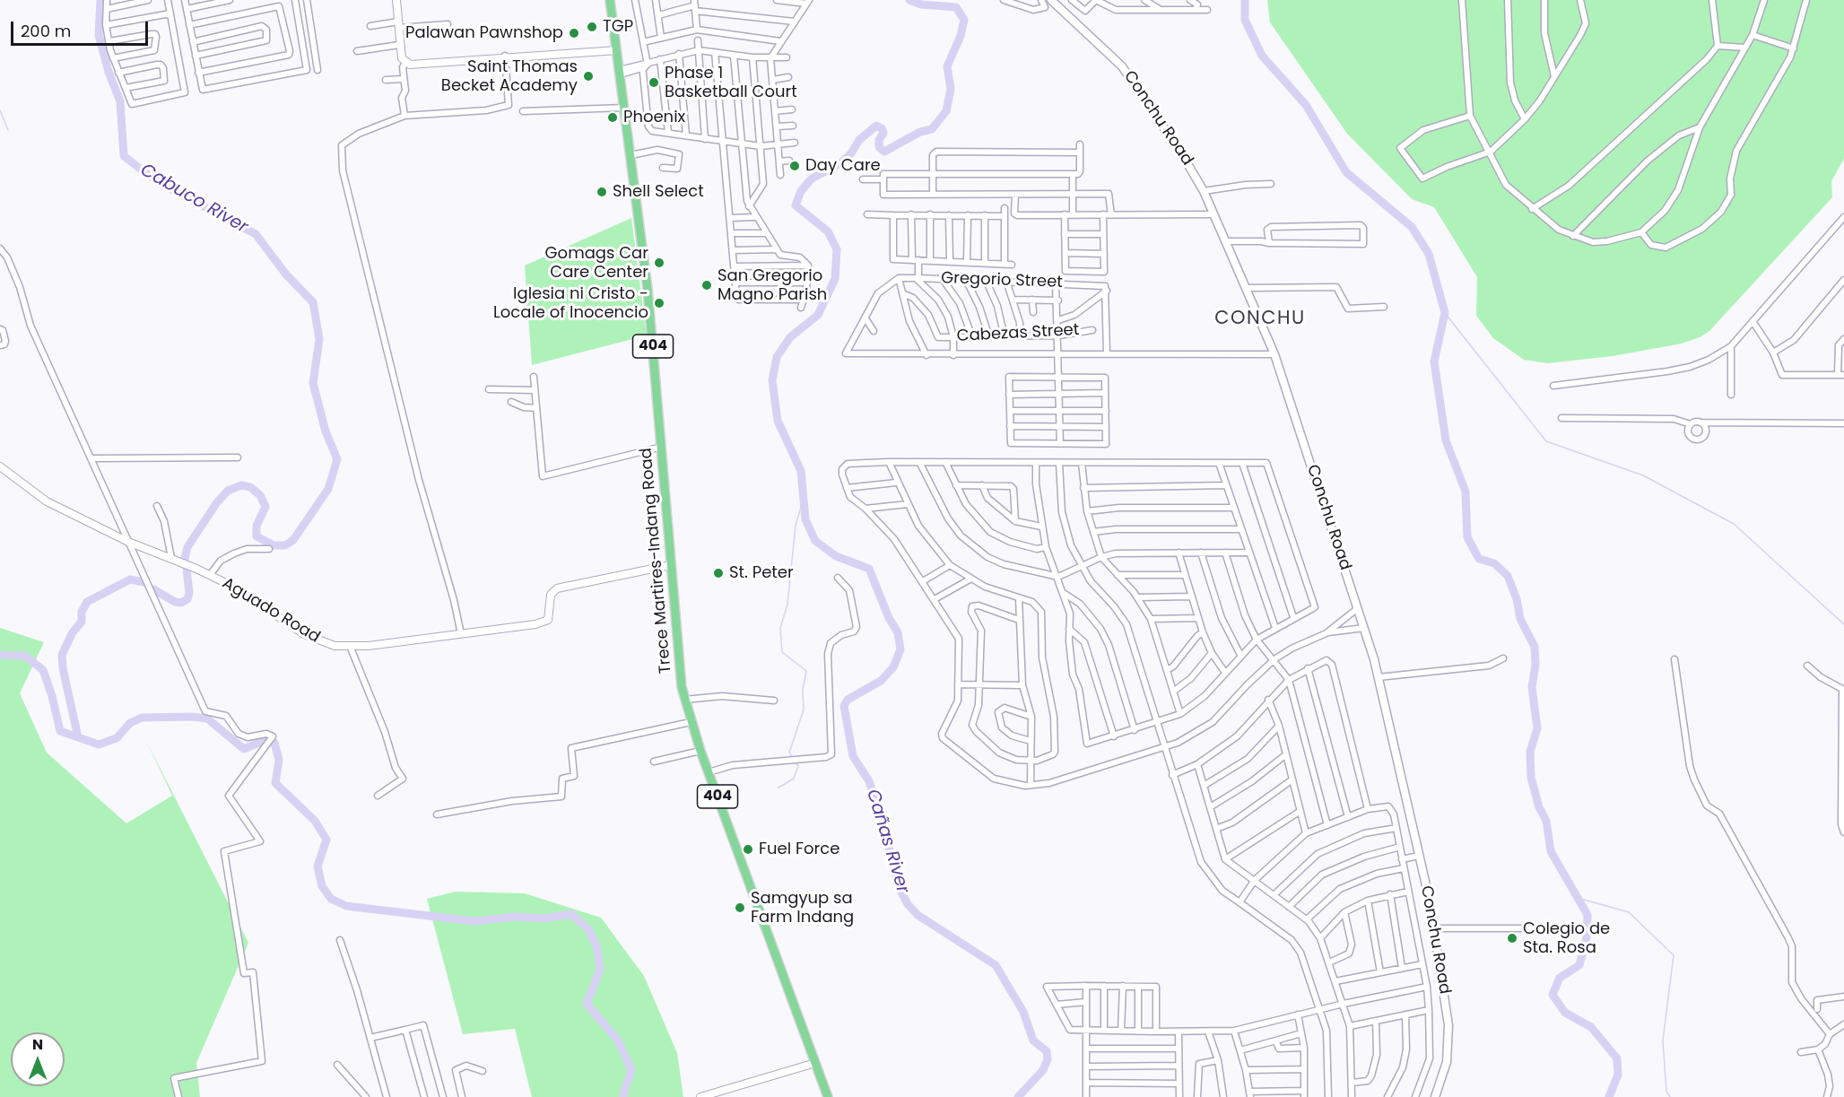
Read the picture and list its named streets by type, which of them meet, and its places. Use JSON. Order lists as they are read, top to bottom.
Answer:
{
  "streets": {
    "main road": ["Conchu Road", "404", "Trece Martires-Indang Road"],
    "street": ["Gregorio Street", "Cabezas Street", "Aguado Road"]
  },
  "crossings": [
    ["Trece Martires-Indang Road", "Aguado Road"]
  ],
  "districts": ["CONCHU"],
  "water": ["Cabuco River", "Cañas River"],
  "places": [
    "TGP",
    "Palawan Pawnshop",
    "Saint Thomas Becket Academy",
    "Phase 1 Basketball Court",
    "Phoenix",
    "Day Care",
    "Shell Select",
    "Gomags Car Care Center",
    "San Gregorio Magno Parish",
    "Iglesia ni Cristo - Locale of Inocencio",
    "St. Peter",
    "Fuel Force",
    "Samgyup sa Farm Indang",
    "Colegio de Sta. Rosa"
  ],
  "scale_bar": "200 m",
  "north": "top"
}
